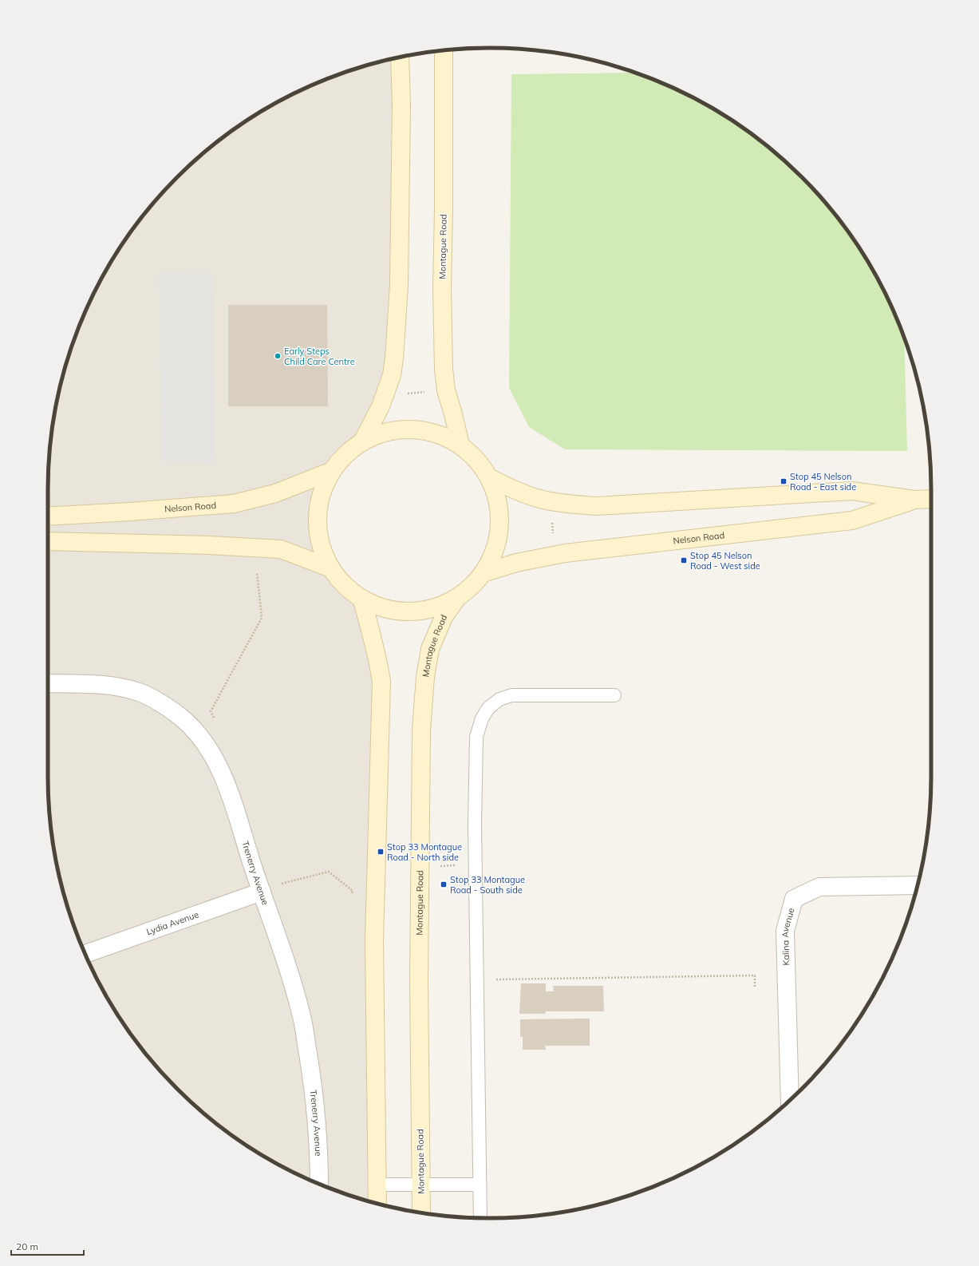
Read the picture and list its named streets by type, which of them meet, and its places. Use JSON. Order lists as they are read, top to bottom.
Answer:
{
  "streets": {
    "main road": ["Montague Road", "Nelson Road"],
    "street": ["Trenerry Avenue", "Lydia Avenue", "Kalina Avenue"]
  },
  "crossings": [
    ["Trenerry Avenue", "Lydia Avenue"]
  ],
  "places": {
    "other": ["Early Steps Child Care Centre"],
    "transit": [
      "Stop 45 Nelson Road - East side",
      "Stop 45 Nelson Road - West side",
      "Stop 33 Montague Road - North side",
      "Stop 33 Montague Road - South side"
    ]
  },
  "scale_bar": "20 m"
}
